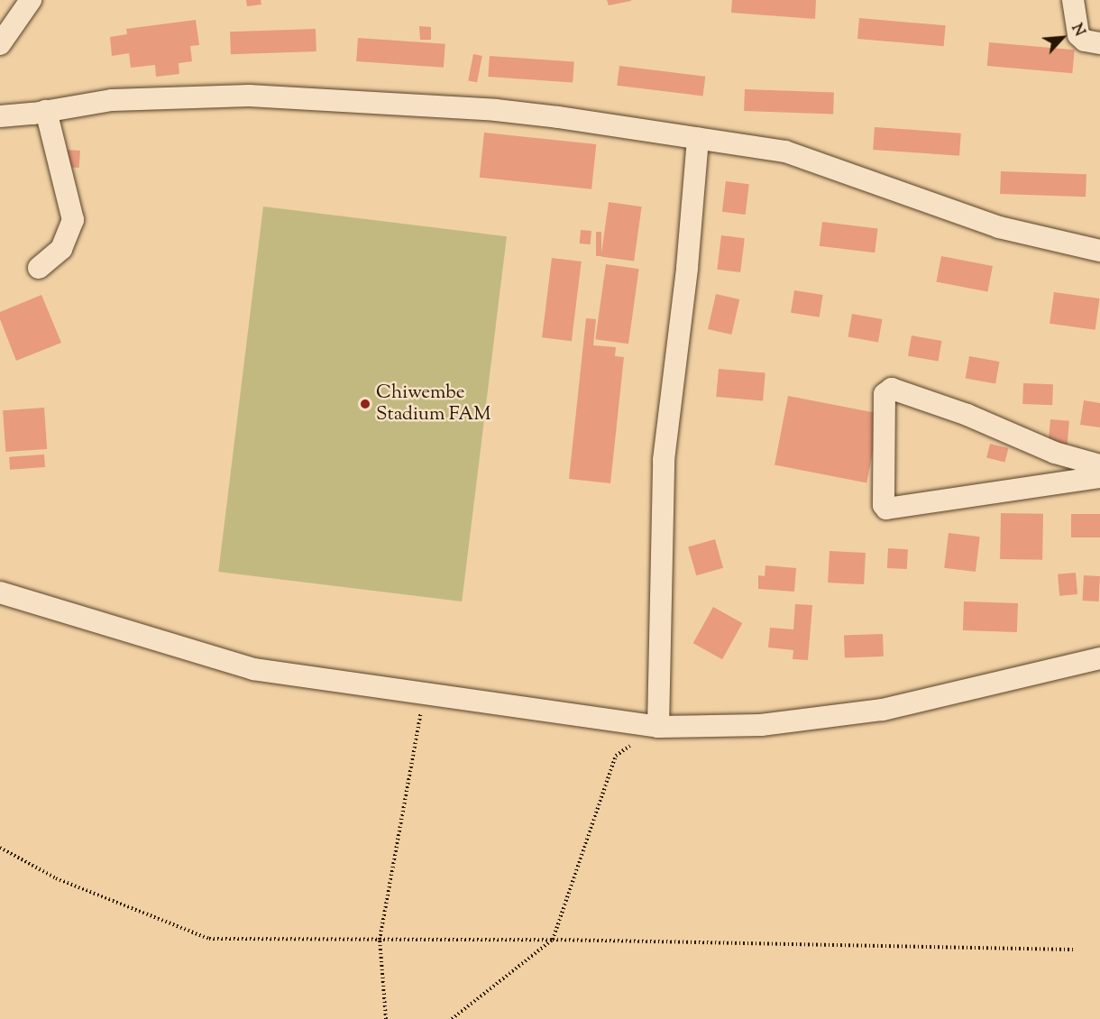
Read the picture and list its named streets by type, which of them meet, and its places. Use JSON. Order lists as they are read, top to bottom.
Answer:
{
  "places": ["Chiwembe Stadium FAM"],
  "north": "top right"
}
